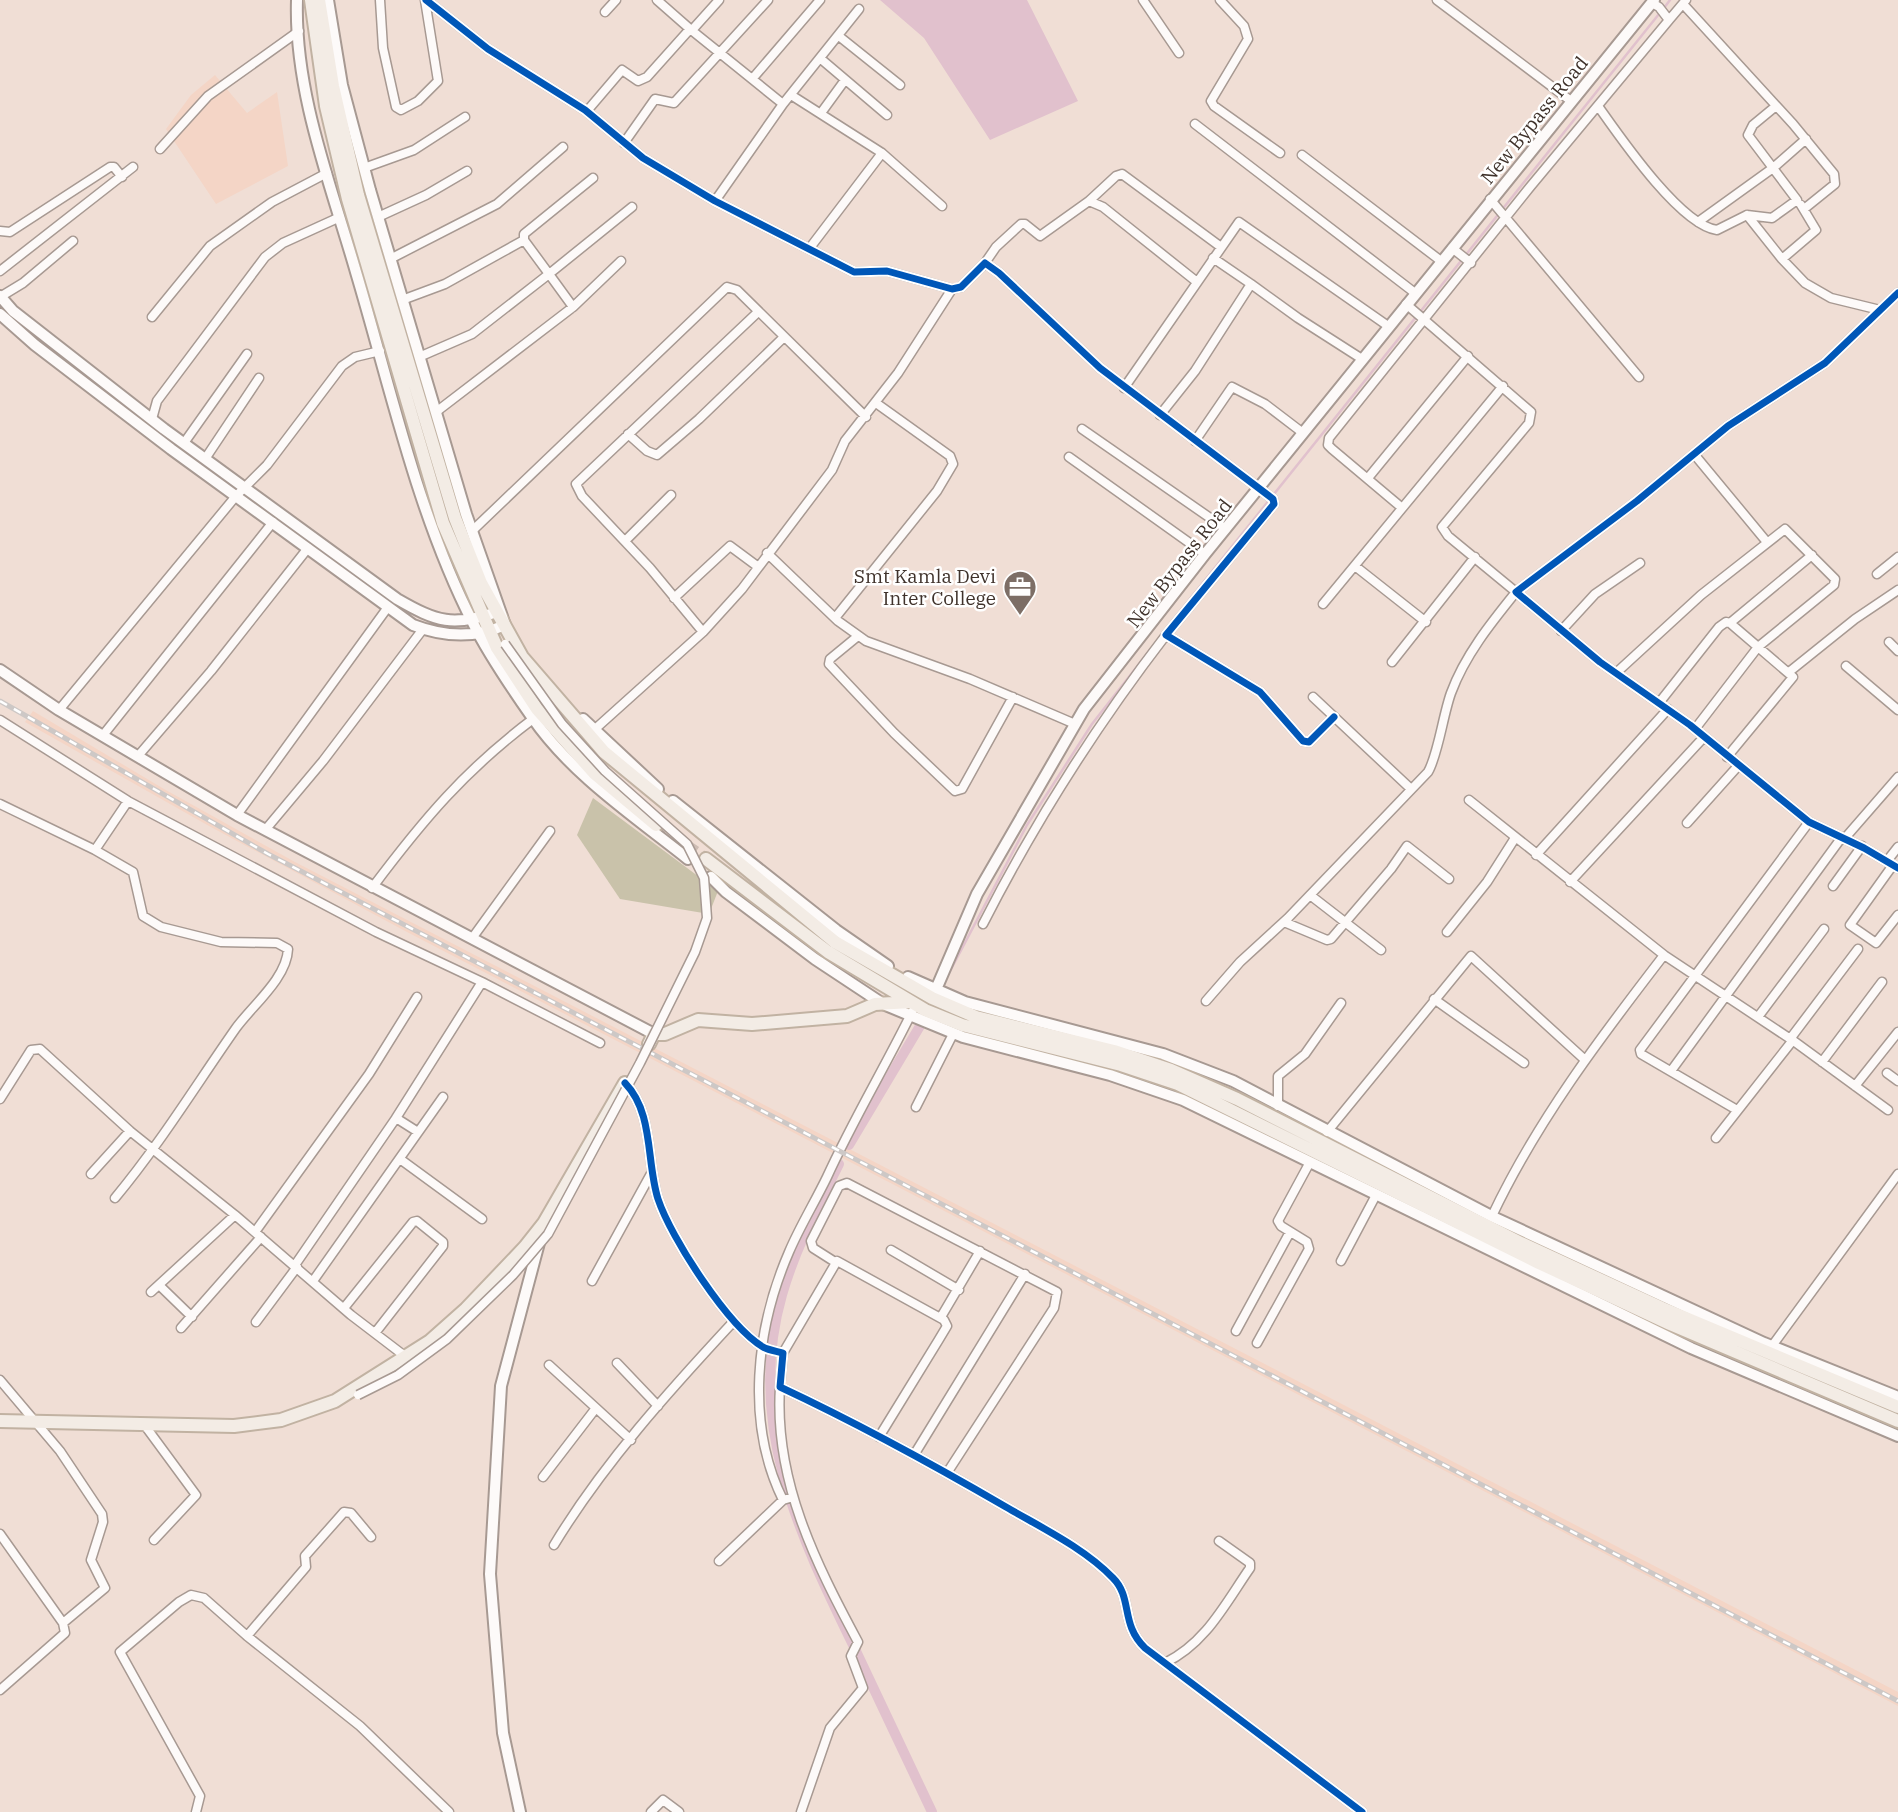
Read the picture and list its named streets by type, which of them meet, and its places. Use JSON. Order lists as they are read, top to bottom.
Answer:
{
  "streets": {
    "main road": ["New Bypass Road"]
  },
  "places": {
    "office": ["Smt Kamla Devi Inter College"]
  }
}
